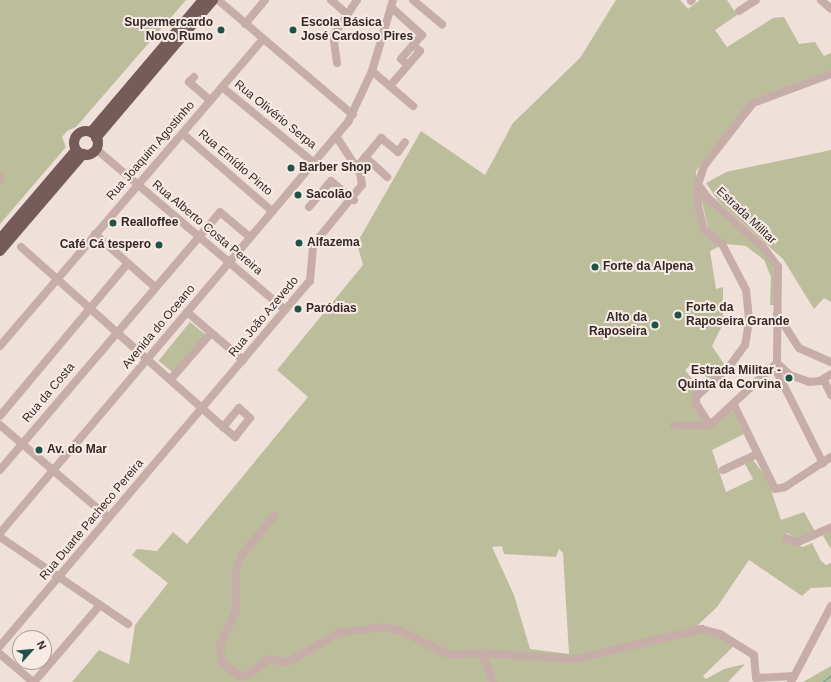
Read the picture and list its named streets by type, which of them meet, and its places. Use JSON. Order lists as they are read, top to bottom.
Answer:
{
  "streets": {
    "street": [
      "Rua Olivério Serpa",
      "Rua Joaquim Agostinho",
      "Rua Emídio Pinto",
      "Estrada Militar",
      "Rua Alberto Costa Pereira",
      "Rua João Azevedo",
      "Avenida do Oceano",
      "Rua da Costa",
      "Rua Duarte Pacheco Pereira"
    ]
  },
  "crossings": [
    ["Rua Olivério Serpa", "Rua Joaquim Agostinho"],
    ["Rua Olivério Serpa", "Avenida do Oceano"],
    ["Rua Joaquim Agostinho", "Rua Emídio Pinto"],
    ["Rua Joaquim Agostinho", "Rua Alberto Costa Pereira"],
    ["Rua Emídio Pinto", "Avenida do Oceano"],
    ["Rua Alberto Costa Pereira", "Rua João Azevedo"],
    ["Rua Alberto Costa Pereira", "Avenida do Oceano"],
    ["Rua Alberto Costa Pereira", "Rua da Costa"],
    ["Rua João Azevedo", "Avenida do Oceano"],
    ["Rua João Azevedo", "Rua Duarte Pacheco Pereira"],
    ["Avenida do Oceano", "Rua da Costa"]
  ],
  "places": [
    "Supermercardo Novo Rumo",
    "Escola Básica José Cardoso Pires",
    "Barber Shop",
    "Sacolão",
    "Realloffee",
    "Alfazema",
    "Café Cá tespero",
    "Forte da Alpena",
    "Paródias",
    "Forte da Raposeira Grande",
    "Alto da Raposeira",
    "Estrada Militar - Quinta da Corvina",
    "Av. do Mar"
  ],
  "north": "top right"
}
